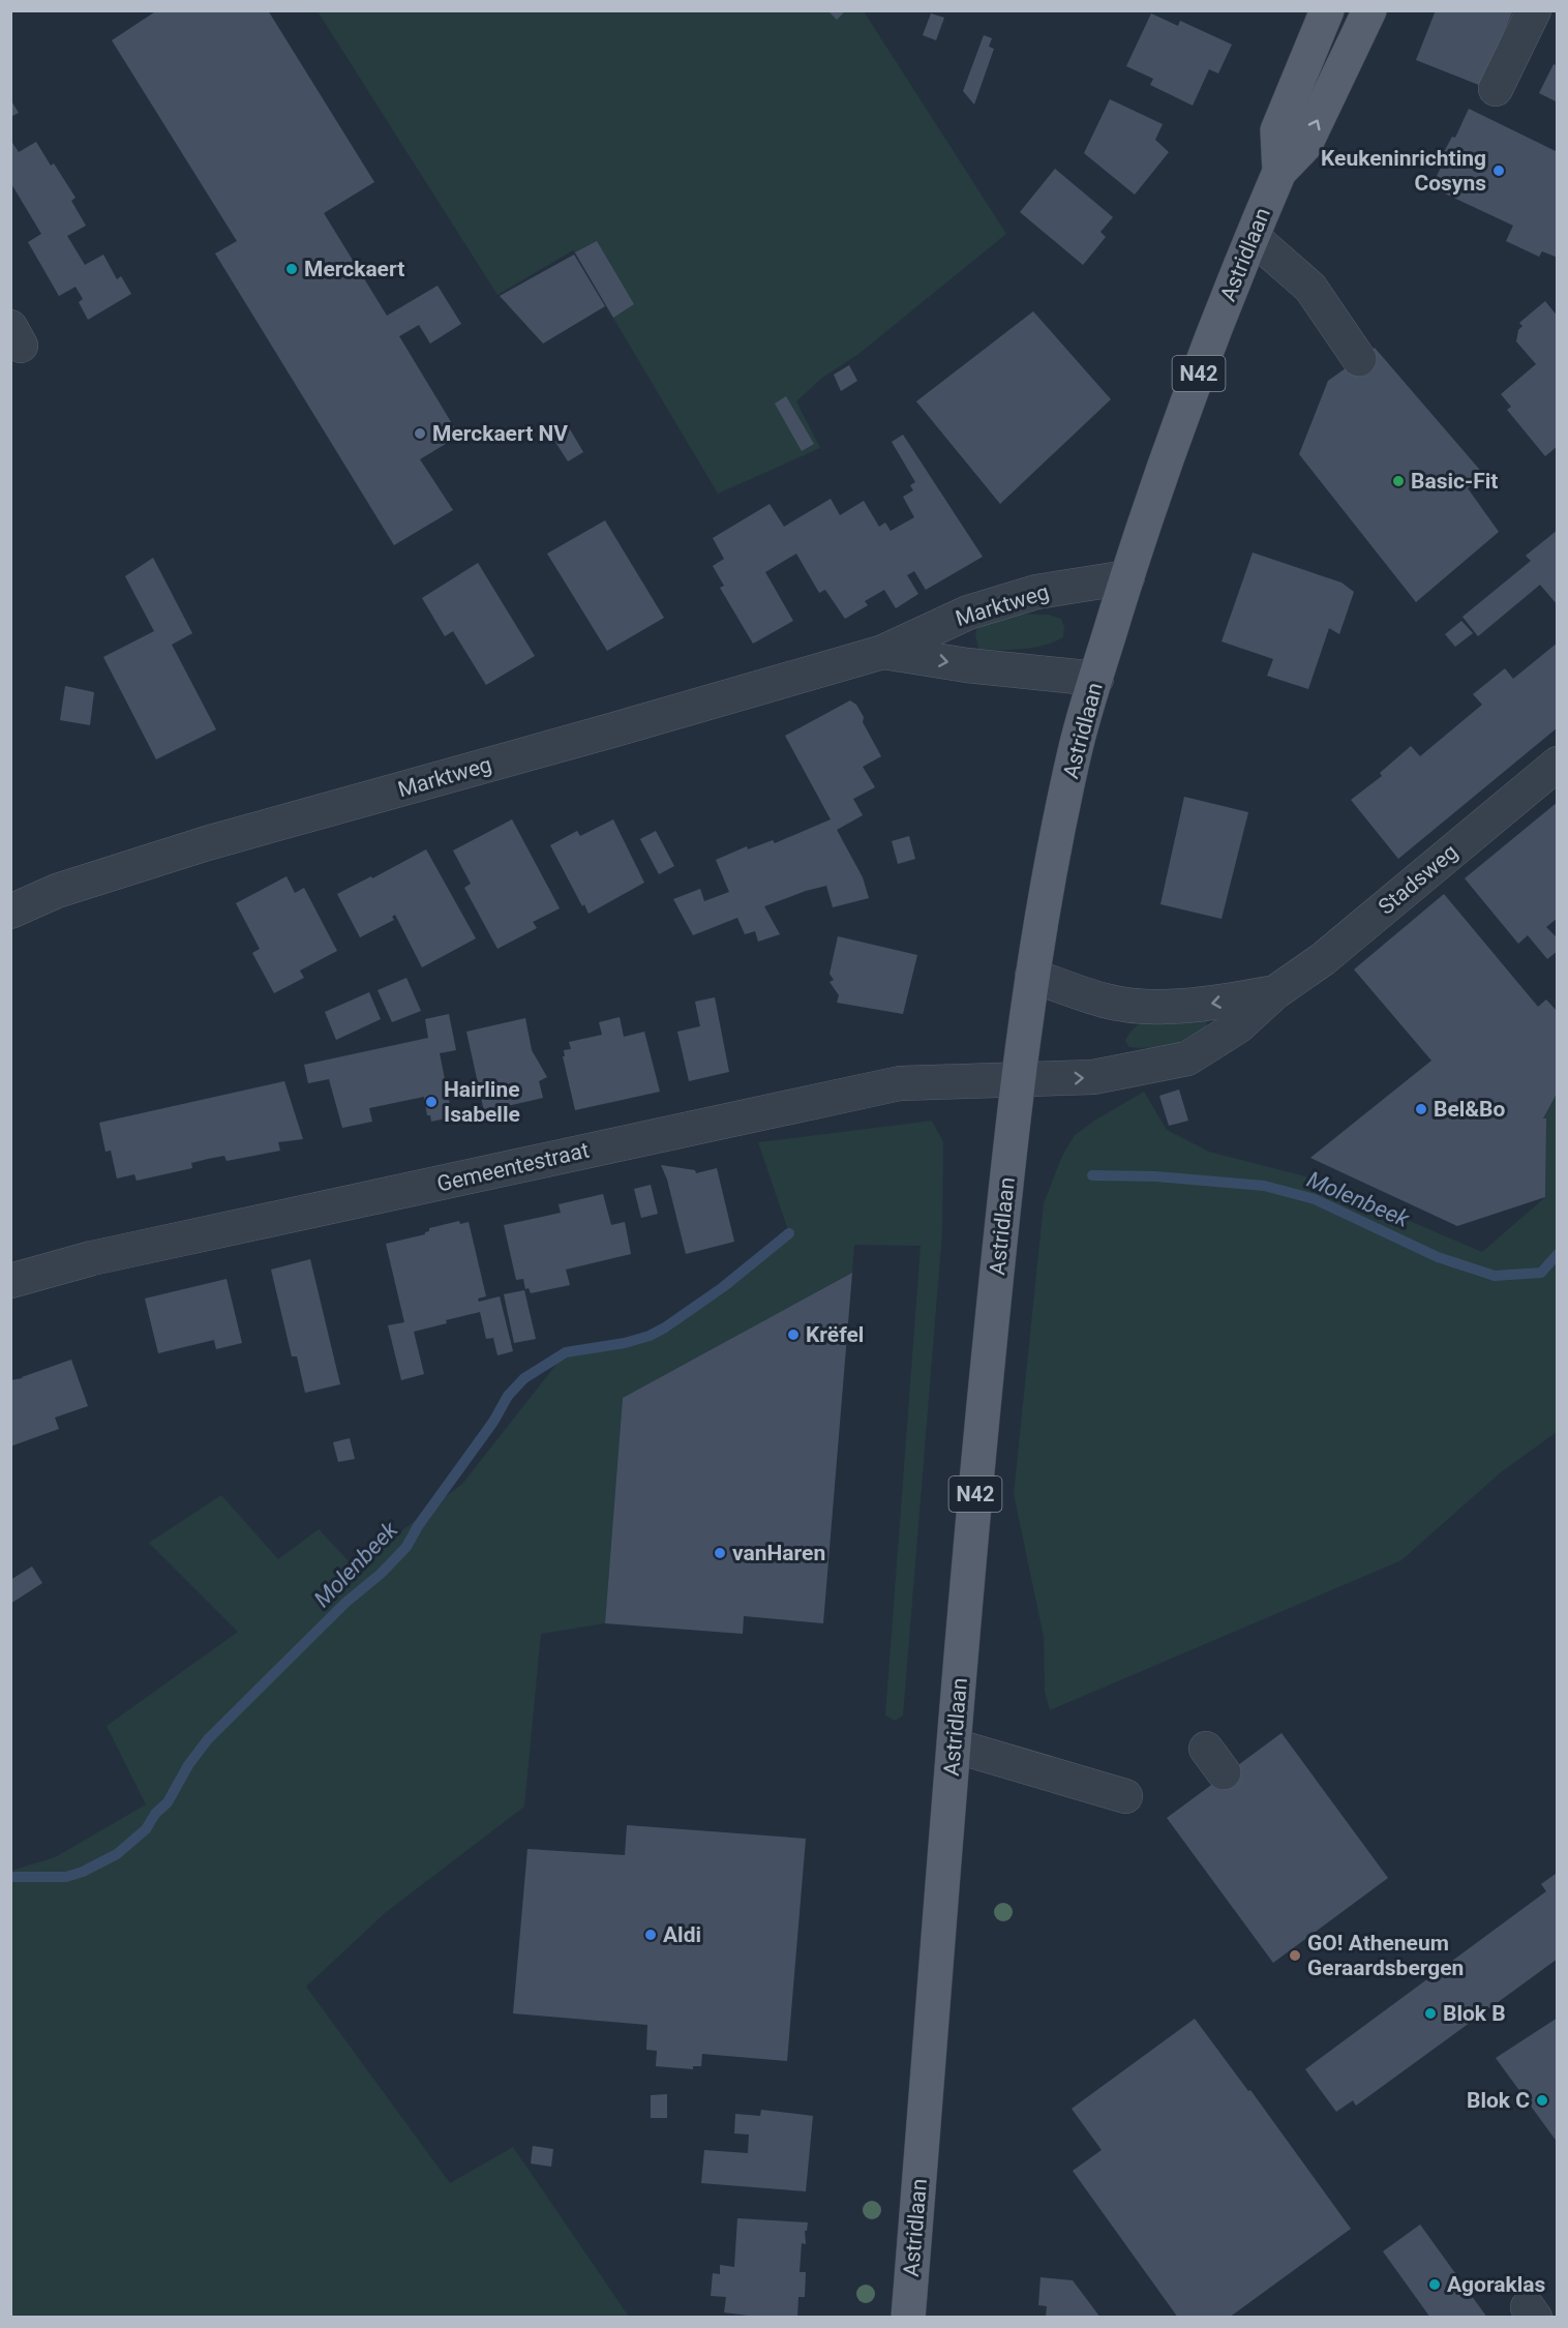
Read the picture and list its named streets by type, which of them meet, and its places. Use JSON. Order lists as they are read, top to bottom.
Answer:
{
  "streets": {
    "main road": ["Astridlaan", "N42"],
    "street": ["Marktweg", "Stadsweg", "Gemeentestraat"]
  },
  "crossings": [
    ["Astridlaan", "Marktweg"],
    ["Astridlaan", "Stadsweg"],
    ["Astridlaan", "Gemeentestraat"],
    ["Stadsweg", "Gemeentestraat"]
  ],
  "water": ["Molenbeek"],
  "places": [
    "Keukeninrichting Cosyns",
    "Merckaert",
    "Merckaert NV",
    "Basic-Fit",
    "Hairline Isabelle",
    "Bel&Bo",
    "Krëfel",
    "vanHaren",
    "Aldi",
    "GO! Atheneum Geraardsbergen",
    "Blok B",
    "Blok C",
    "Agoraklas"
  ]
}
